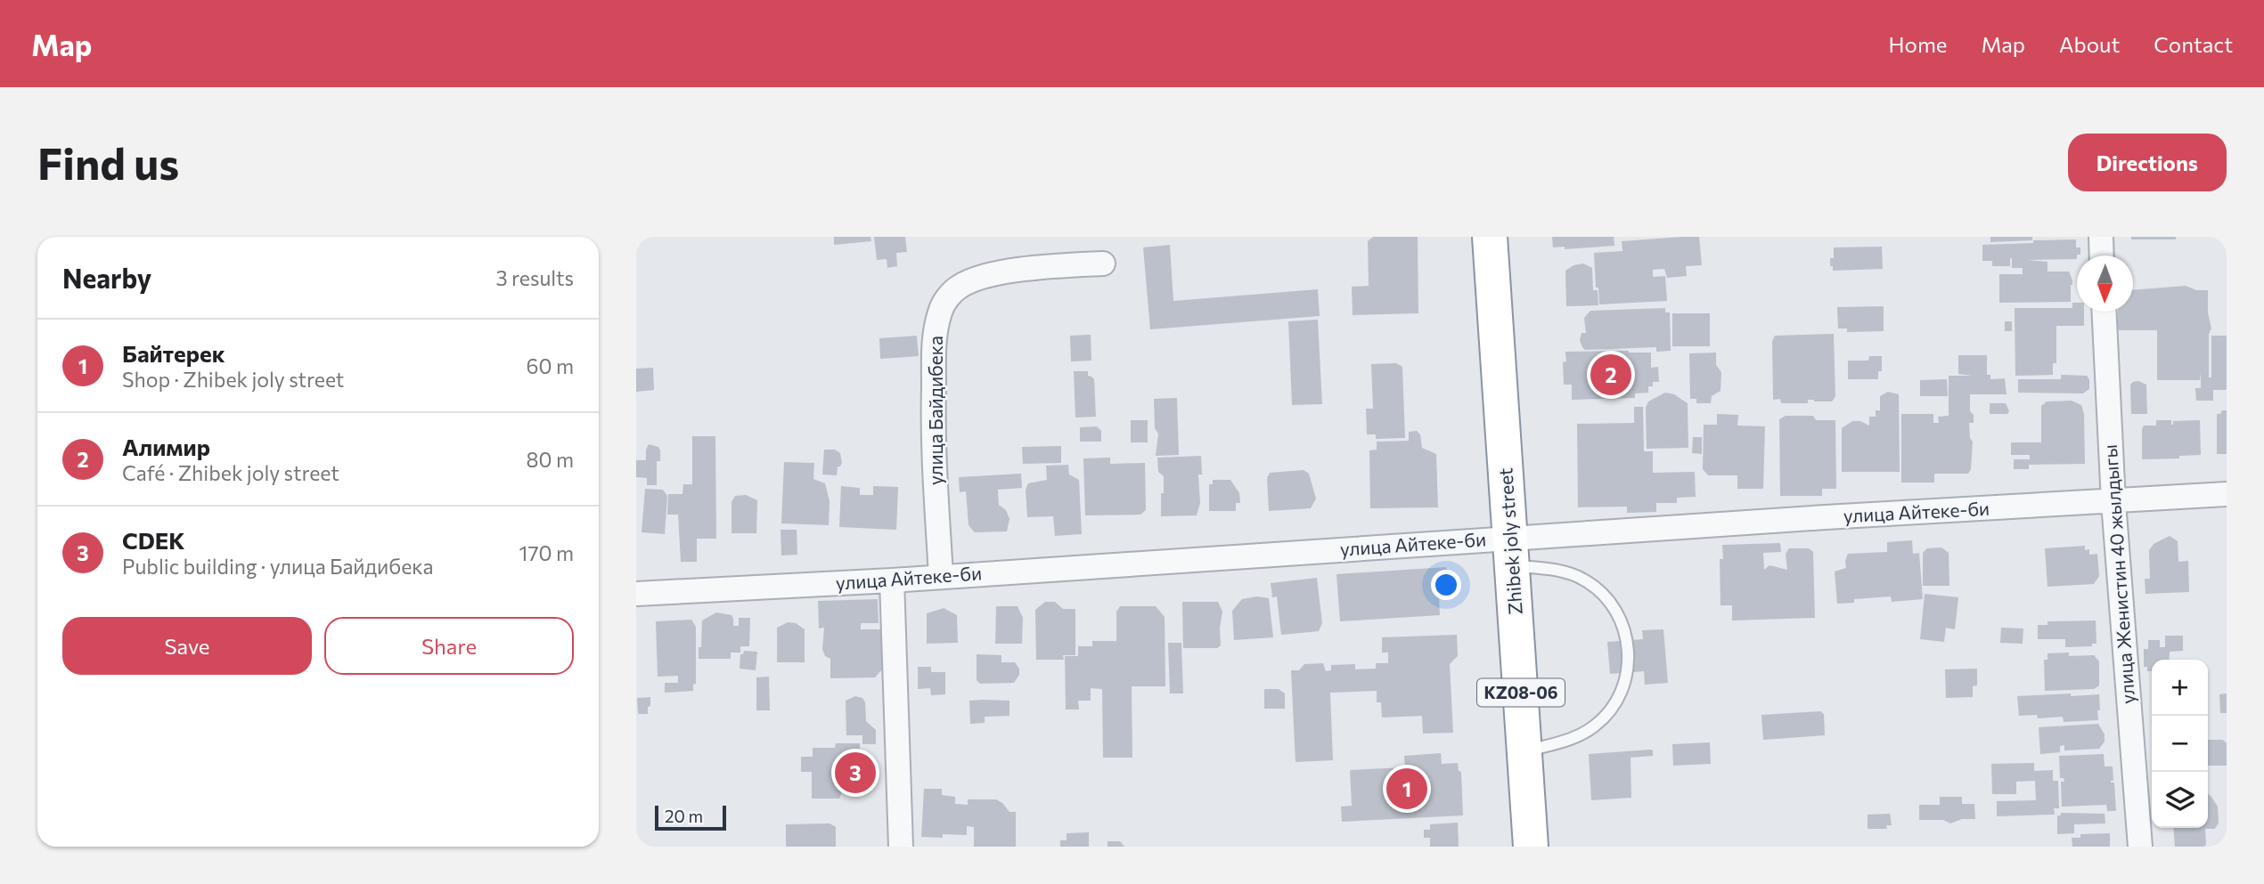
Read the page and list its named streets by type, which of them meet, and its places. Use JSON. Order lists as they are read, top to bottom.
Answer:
{
  "streets": {
    "highway": ["Zhibek joly street", "KZ08-06"],
    "street": ["улица Байдибека", "улица Айтеке-би", "улица Женистин 40 жылдыгы"]
  },
  "crossings": [
    ["улица Байдибека", "улица Айтеке-би"],
    ["улица Айтеке-би", "Zhibek joly street"],
    ["улица Айтеке-би", "улица Женистин 40 жылдыгы"]
  ],
  "scale_bar": "20 m",
  "north": "bottom",
  "page": {
    "header": "Map",
    "nav": [
      "Home",
      "Map",
      "About",
      "Contact"
    ],
    "buttons": [
      "Directions",
      ["Save", "Share"]
    ],
    "title": "Find us",
    "heading": ["Nearby", "3 results"],
    "list": [
      {
        "mark": "1",
        "name": "Байтерек",
        "note": "Shop · Zhibek joly street",
        "value": "60 m"
      },
      {
        "mark": "2",
        "name": "Алимир",
        "note": "Café · Zhibek joly street",
        "value": "80 m"
      },
      {
        "mark": "3",
        "name": "CDEK",
        "note": "Public building · улица Байдибека",
        "value": "170 m"
      }
    ],
    "pins": ["2", "3", "1"],
    "map_buttons": ["+", "−"],
    "scale": "20 m"
  }
}
